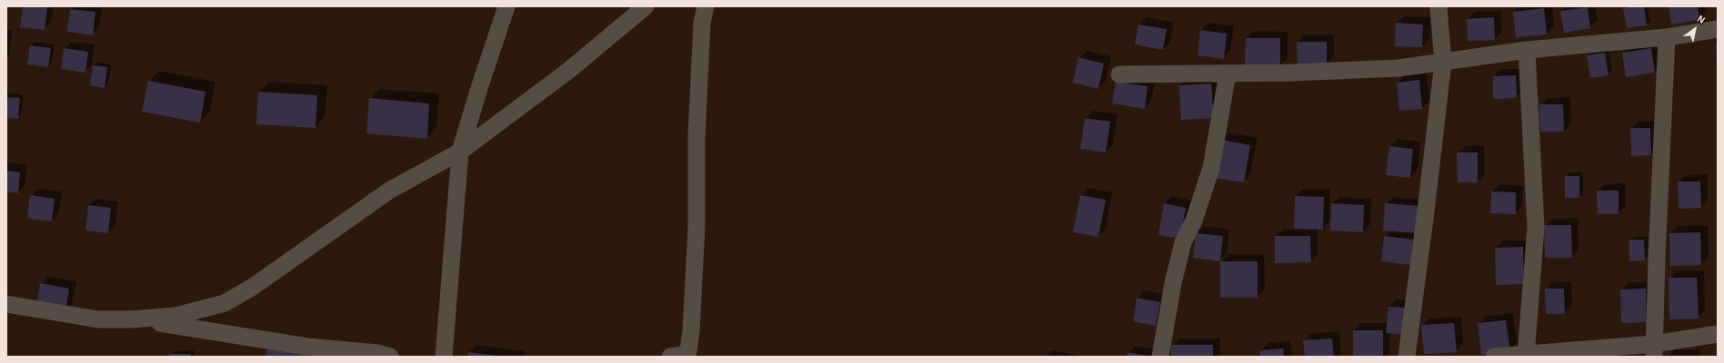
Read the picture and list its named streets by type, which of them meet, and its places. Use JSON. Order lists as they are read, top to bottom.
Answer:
{
  "north": "top right"
}
